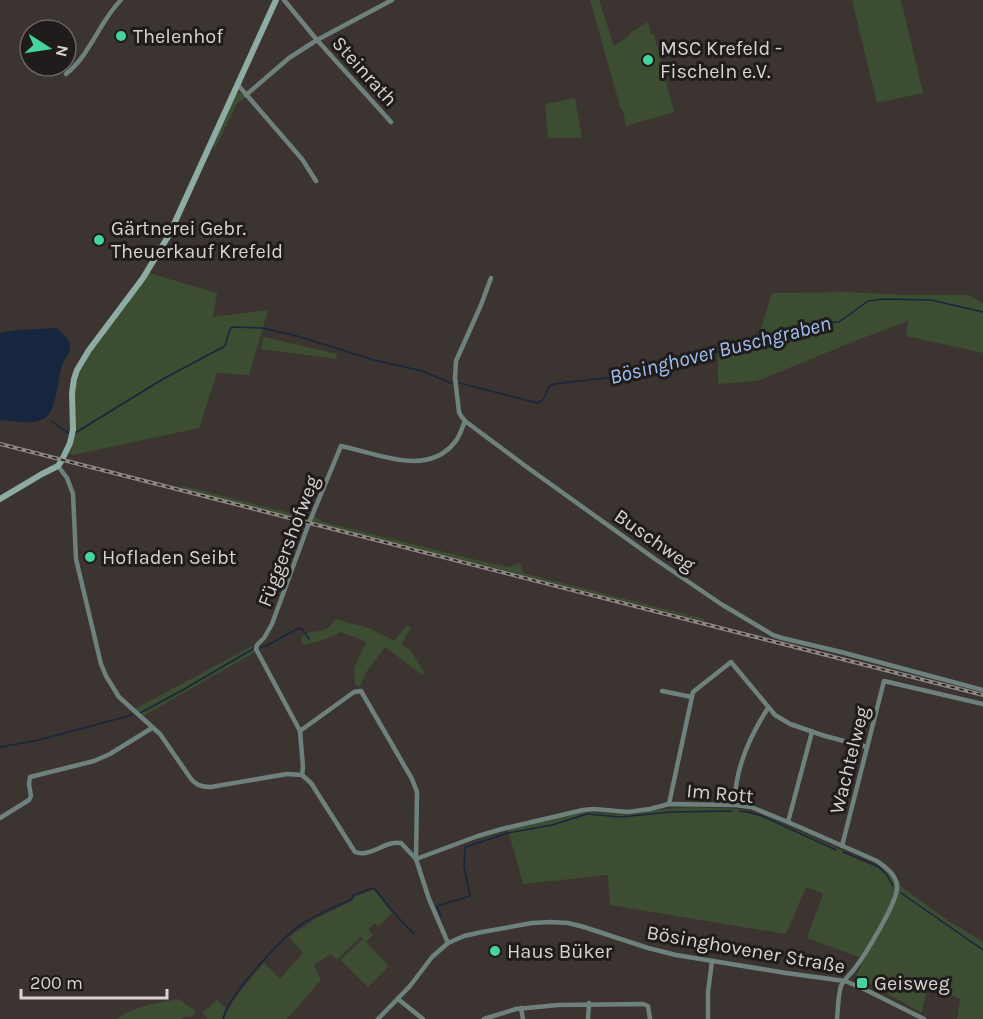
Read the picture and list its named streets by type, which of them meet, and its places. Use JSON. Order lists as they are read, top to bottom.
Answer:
{
  "streets": {
    "street": [
      "Steinrath",
      "Buschweg",
      "Függershofweg",
      "Wachtelweg",
      "Im Rott",
      "Bösinghovener Straße"
    ]
  },
  "crossings": [
    ["Buschweg", "Függershofweg"],
    ["Wachtelweg", "Im Rott"],
    ["Im Rott", "Bösinghovener Straße"]
  ],
  "water": ["Bösinghover Buschgraben"],
  "places": {
    "other": [
      "Thelenhof",
      "MSC Krefeld - Fischeln e.V.",
      "Gärtnerei Gebr. Theuerkauf Krefeld",
      "Hofladen Seibt",
      "Haus Büker"
    ],
    "transit": ["Geisweg"]
  },
  "scale_bar": "200 m",
  "north": "right"
}
